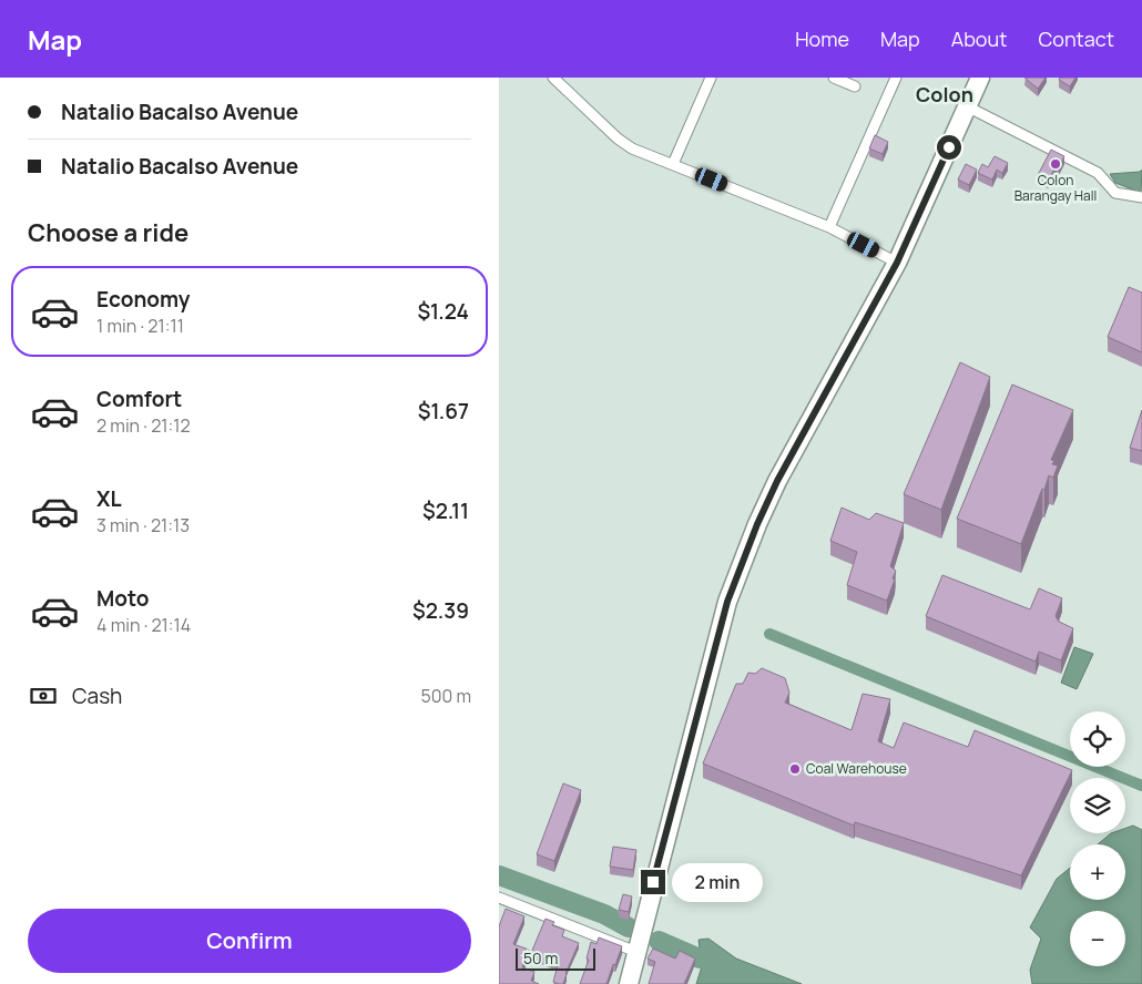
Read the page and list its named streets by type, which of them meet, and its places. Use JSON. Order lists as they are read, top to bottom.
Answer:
{
  "districts": ["Colon"],
  "places": ["Colon Barangay Hall", "Coal Warehouse"],
  "scale_bar": "50 m",
  "page": {
    "header": "Map",
    "nav": [
      "Home",
      "Map",
      "About",
      "Contact"
    ],
    "banner": ["Natalio Bacalso Avenue", "Natalio Bacalso Avenue"],
    "heading": "Choose a ride",
    "list": [
      {
        "name": "Economy",
        "note": "1 min · 21:11",
        "value": "$1.24"
      },
      {
        "name": "Comfort",
        "note": "2 min · 21:12",
        "value": "$1.67"
      },
      {
        "name": "XL",
        "note": "3 min · 21:13",
        "value": "$2.11"
      },
      {
        "name": "Moto",
        "note": "4 min · 21:14",
        "value": "$2.39"
      }
    ],
    "pay": ["Cash", "500 m"],
    "map_buttons": ["+", "−"],
    "bubble": "2 min",
    "buttons": "Confirm",
    "scale": "50 m"
  }
}
